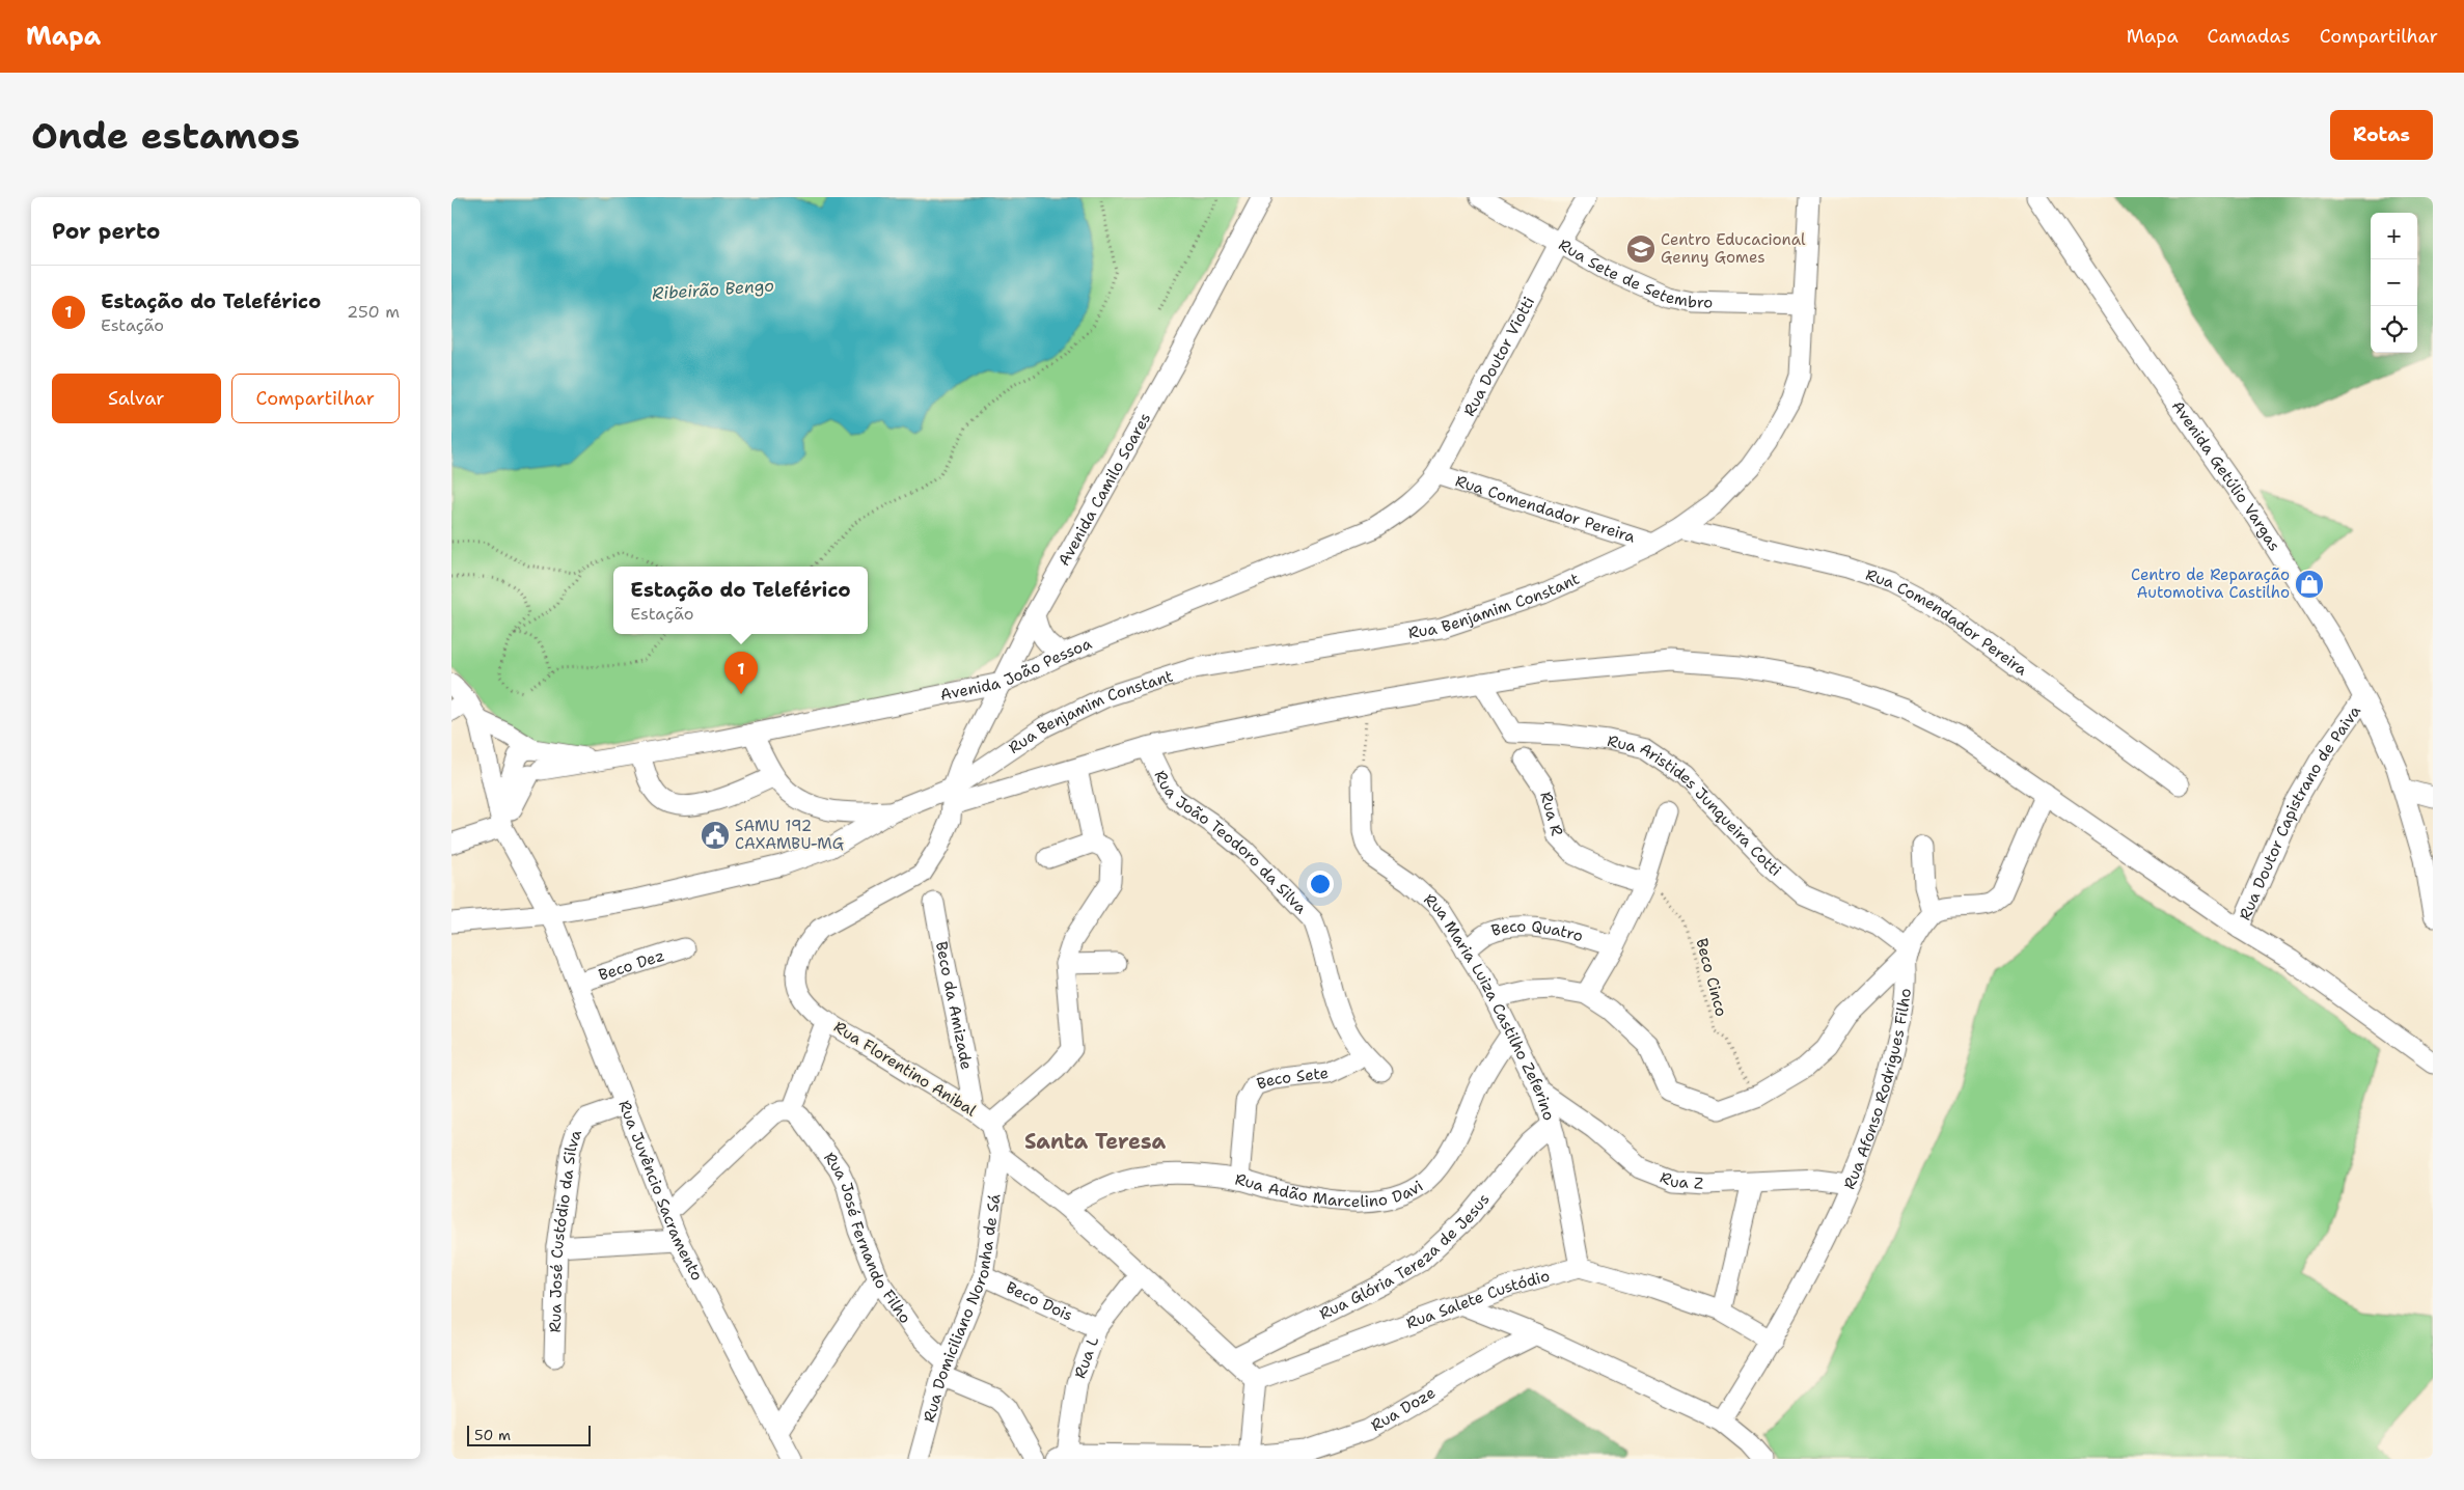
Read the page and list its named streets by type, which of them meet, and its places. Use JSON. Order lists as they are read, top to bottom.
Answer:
{
  "streets": {
    "street": [
      "Rua Sete de Setembro",
      "Rua Doutor Viotti",
      "Avenida Getúlio Vargas",
      "Avenida Camilo Soares",
      "Rua Comendador Pereira",
      "Rua Benjamim Constant",
      "Avenida João Pessoa",
      "Rua Aristides Junqueira Cotti",
      "Rua R",
      "Rua Doutor Capistrano de Paiva",
      "Rua João Teodoro da Silva",
      "Beco Quatro",
      "Beco Dez",
      "Beco da Amizade",
      "Rua Maria Luiza Castilho Zeferino",
      "Rua Florentino Anibal",
      "Beco Sete",
      "Rua Afonso Rodrigues Filho",
      "Rua Adão Marcelino Davi",
      "Rua Z",
      "Rua Juvêncio Sacramento",
      "Rua José Custódio da Silva",
      "Rua José Fernando Filho",
      "Rua Glória Tereza de Jesus",
      "Rua Salete Custódio",
      "Beco Dois",
      "Rua Domiciliano Noronha de Sá",
      "Rua L",
      "Rua Doze"
    ],
    "path": ["Beco Cinco"]
  },
  "crossings": [
    ["Rua Sete de Setembro", "Rua Doutor Viotti"],
    ["Rua Sete de Setembro", "Rua Benjamim Constant"],
    ["Rua Doutor Viotti", "Rua Comendador Pereira"],
    ["Rua Doutor Viotti", "Avenida João Pessoa"],
    ["Avenida Getúlio Vargas", "Rua Doutor Capistrano de Paiva"],
    ["Avenida Camilo Soares", "Rua Benjamim Constant"],
    ["Avenida Camilo Soares", "Avenida João Pessoa"],
    ["Avenida Camilo Soares", "Rua Florentino Anibal"],
    ["Rua Comendador Pereira", "Rua Benjamim Constant"],
    ["Rua Benjamim Constant", "Rua Florentino Anibal"],
    ["Avenida João Pessoa", "Rua Juvêncio Sacramento"],
    ["Rua Aristides Junqueira Cotti", "Rua Afonso Rodrigues Filho"],
    ["Rua R", "Beco Cinco"],
    ["Rua João Teodoro da Silva", "Beco Sete"],
    ["Beco Quatro", "Rua Maria Luiza Castilho Zeferino"],
    ["Beco Dez", "Rua Juvêncio Sacramento"],
    ["Beco da Amizade", "Rua Florentino Anibal"],
    ["Rua Maria Luiza Castilho Zeferino", "Rua Adão Marcelino Davi"],
    ["Rua Maria Luiza Castilho Zeferino", "Rua Z"],
    ["Rua Maria Luiza Castilho Zeferino", "Rua Glória Tereza de Jesus"],
    ["Rua Maria Luiza Castilho Zeferino", "Rua Salete Custódio"],
    ["Rua Florentino Anibal", "Rua Domiciliano Noronha de Sá"],
    ["Beco Sete", "Rua Adão Marcelino Davi"],
    ["Rua Afonso Rodrigues Filho", "Rua Z"],
    ["Rua Z", "Rua Glória Tereza de Jesus"],
    ["Rua Juvêncio Sacramento", "Rua José Custódio da Silva"],
    ["Rua José Fernando Filho", "Rua Domiciliano Noronha de Sá"],
    ["Beco Dois", "Rua Domiciliano Noronha de Sá"],
    ["Beco Dois", "Rua L"],
    ["Rua L", "Rua Doze"]
  ],
  "districts": ["Santa Teresa"],
  "water": ["Ribeirão Bengo"],
  "places": {
    "school or university": ["Centro Educacional Genny Gomes"],
    "shop": ["Centro de Reparação Automotiva Castilho"],
    "public building": ["SAMU 192 CAXAMBU-MG"]
  },
  "scale_bar": "50 m",
  "page": {
    "header": "Mapa",
    "nav": ["Mapa", "Camadas", "Compartilhar"],
    "buttons": [
      "Rotas",
      ["Salvar", "Compartilhar"]
    ],
    "title": "Onde estamos",
    "heading": "Por perto",
    "map_buttons": ["+", "−"],
    "list": [
      {
        "mark": "1",
        "name": "Estação do Teleférico",
        "note": "Estação",
        "value": "250 m"
      }
    ],
    "popup": ["Estação do Teleférico", "Estação"],
    "pins": "1",
    "scale": "50 m"
  }
}
